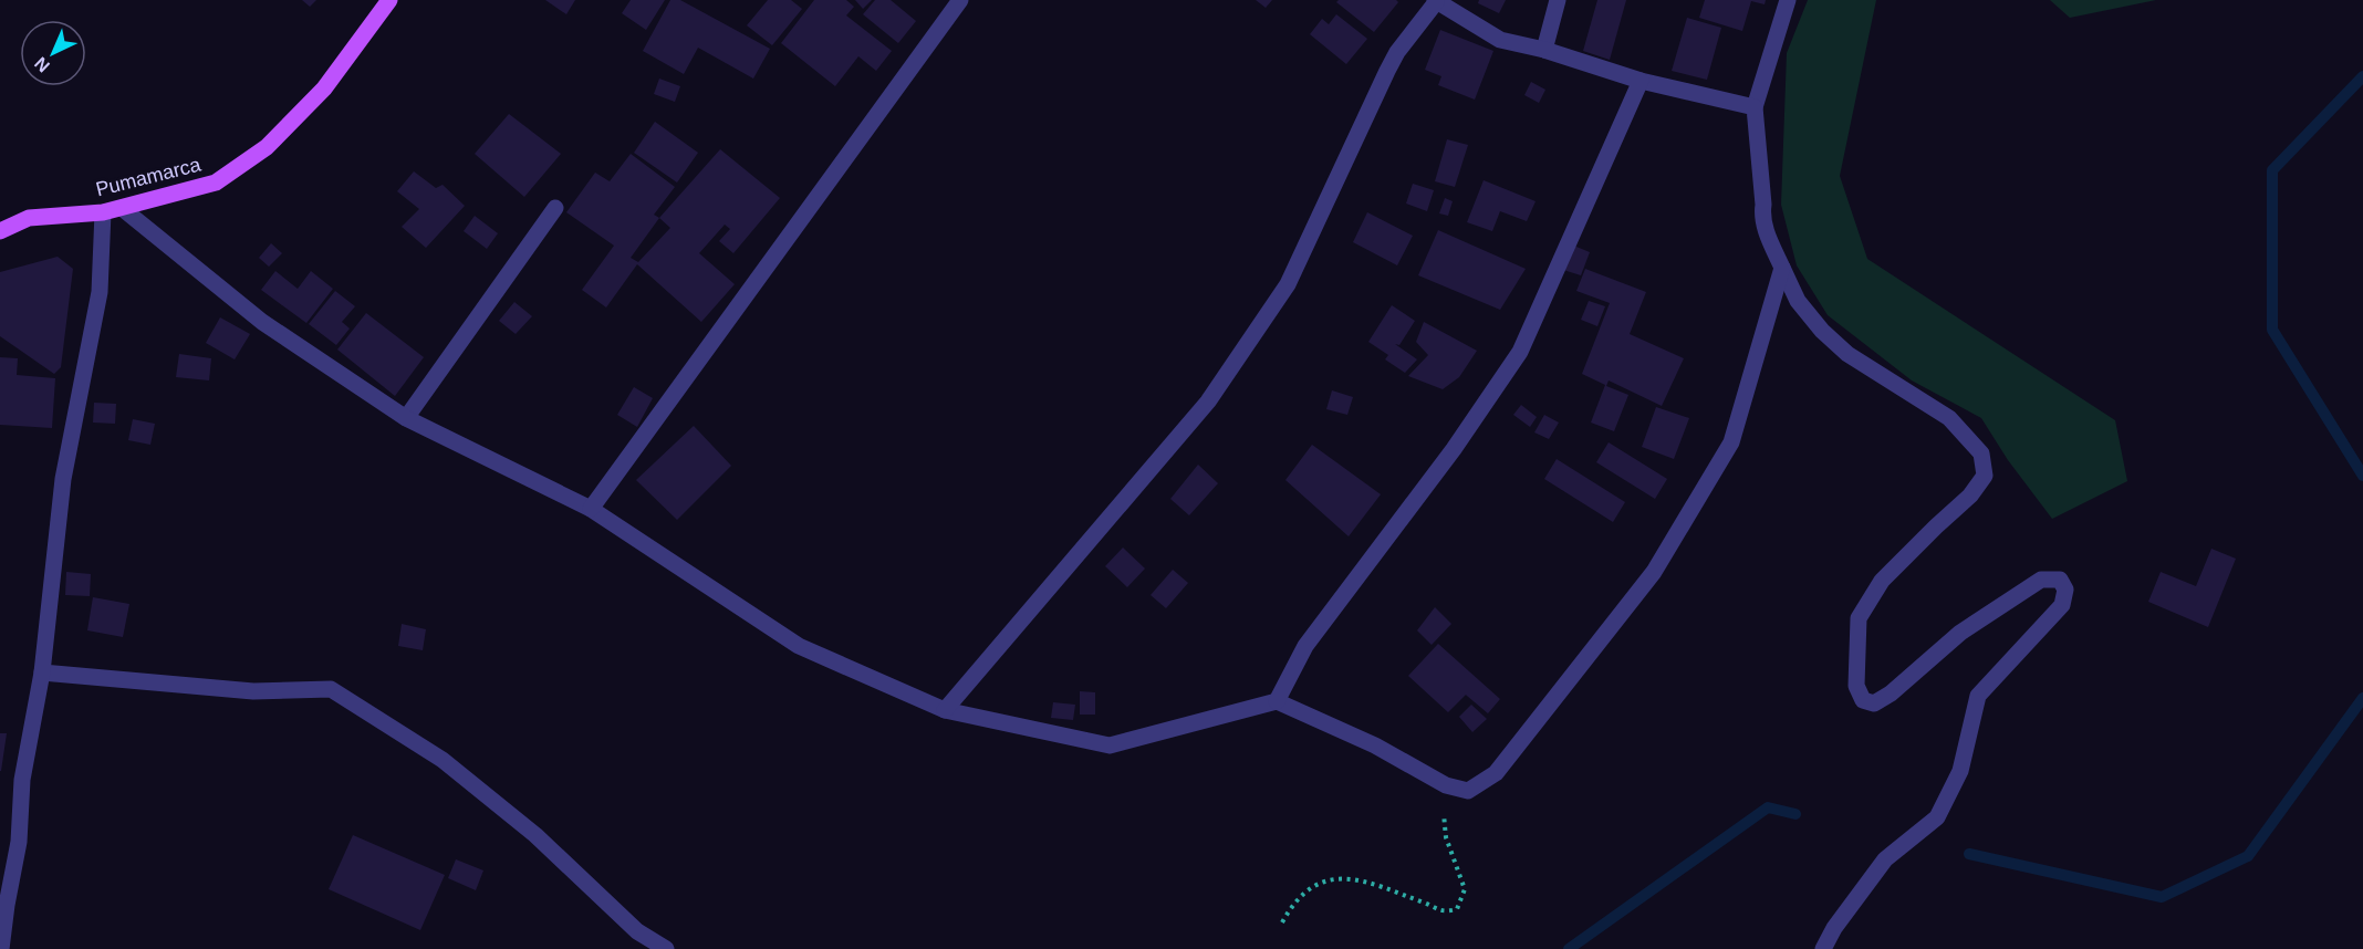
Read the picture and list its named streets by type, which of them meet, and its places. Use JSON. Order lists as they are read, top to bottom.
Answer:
{
  "streets": {
    "main road": ["Pumamarca"]
  },
  "north": "bottom left"
}
